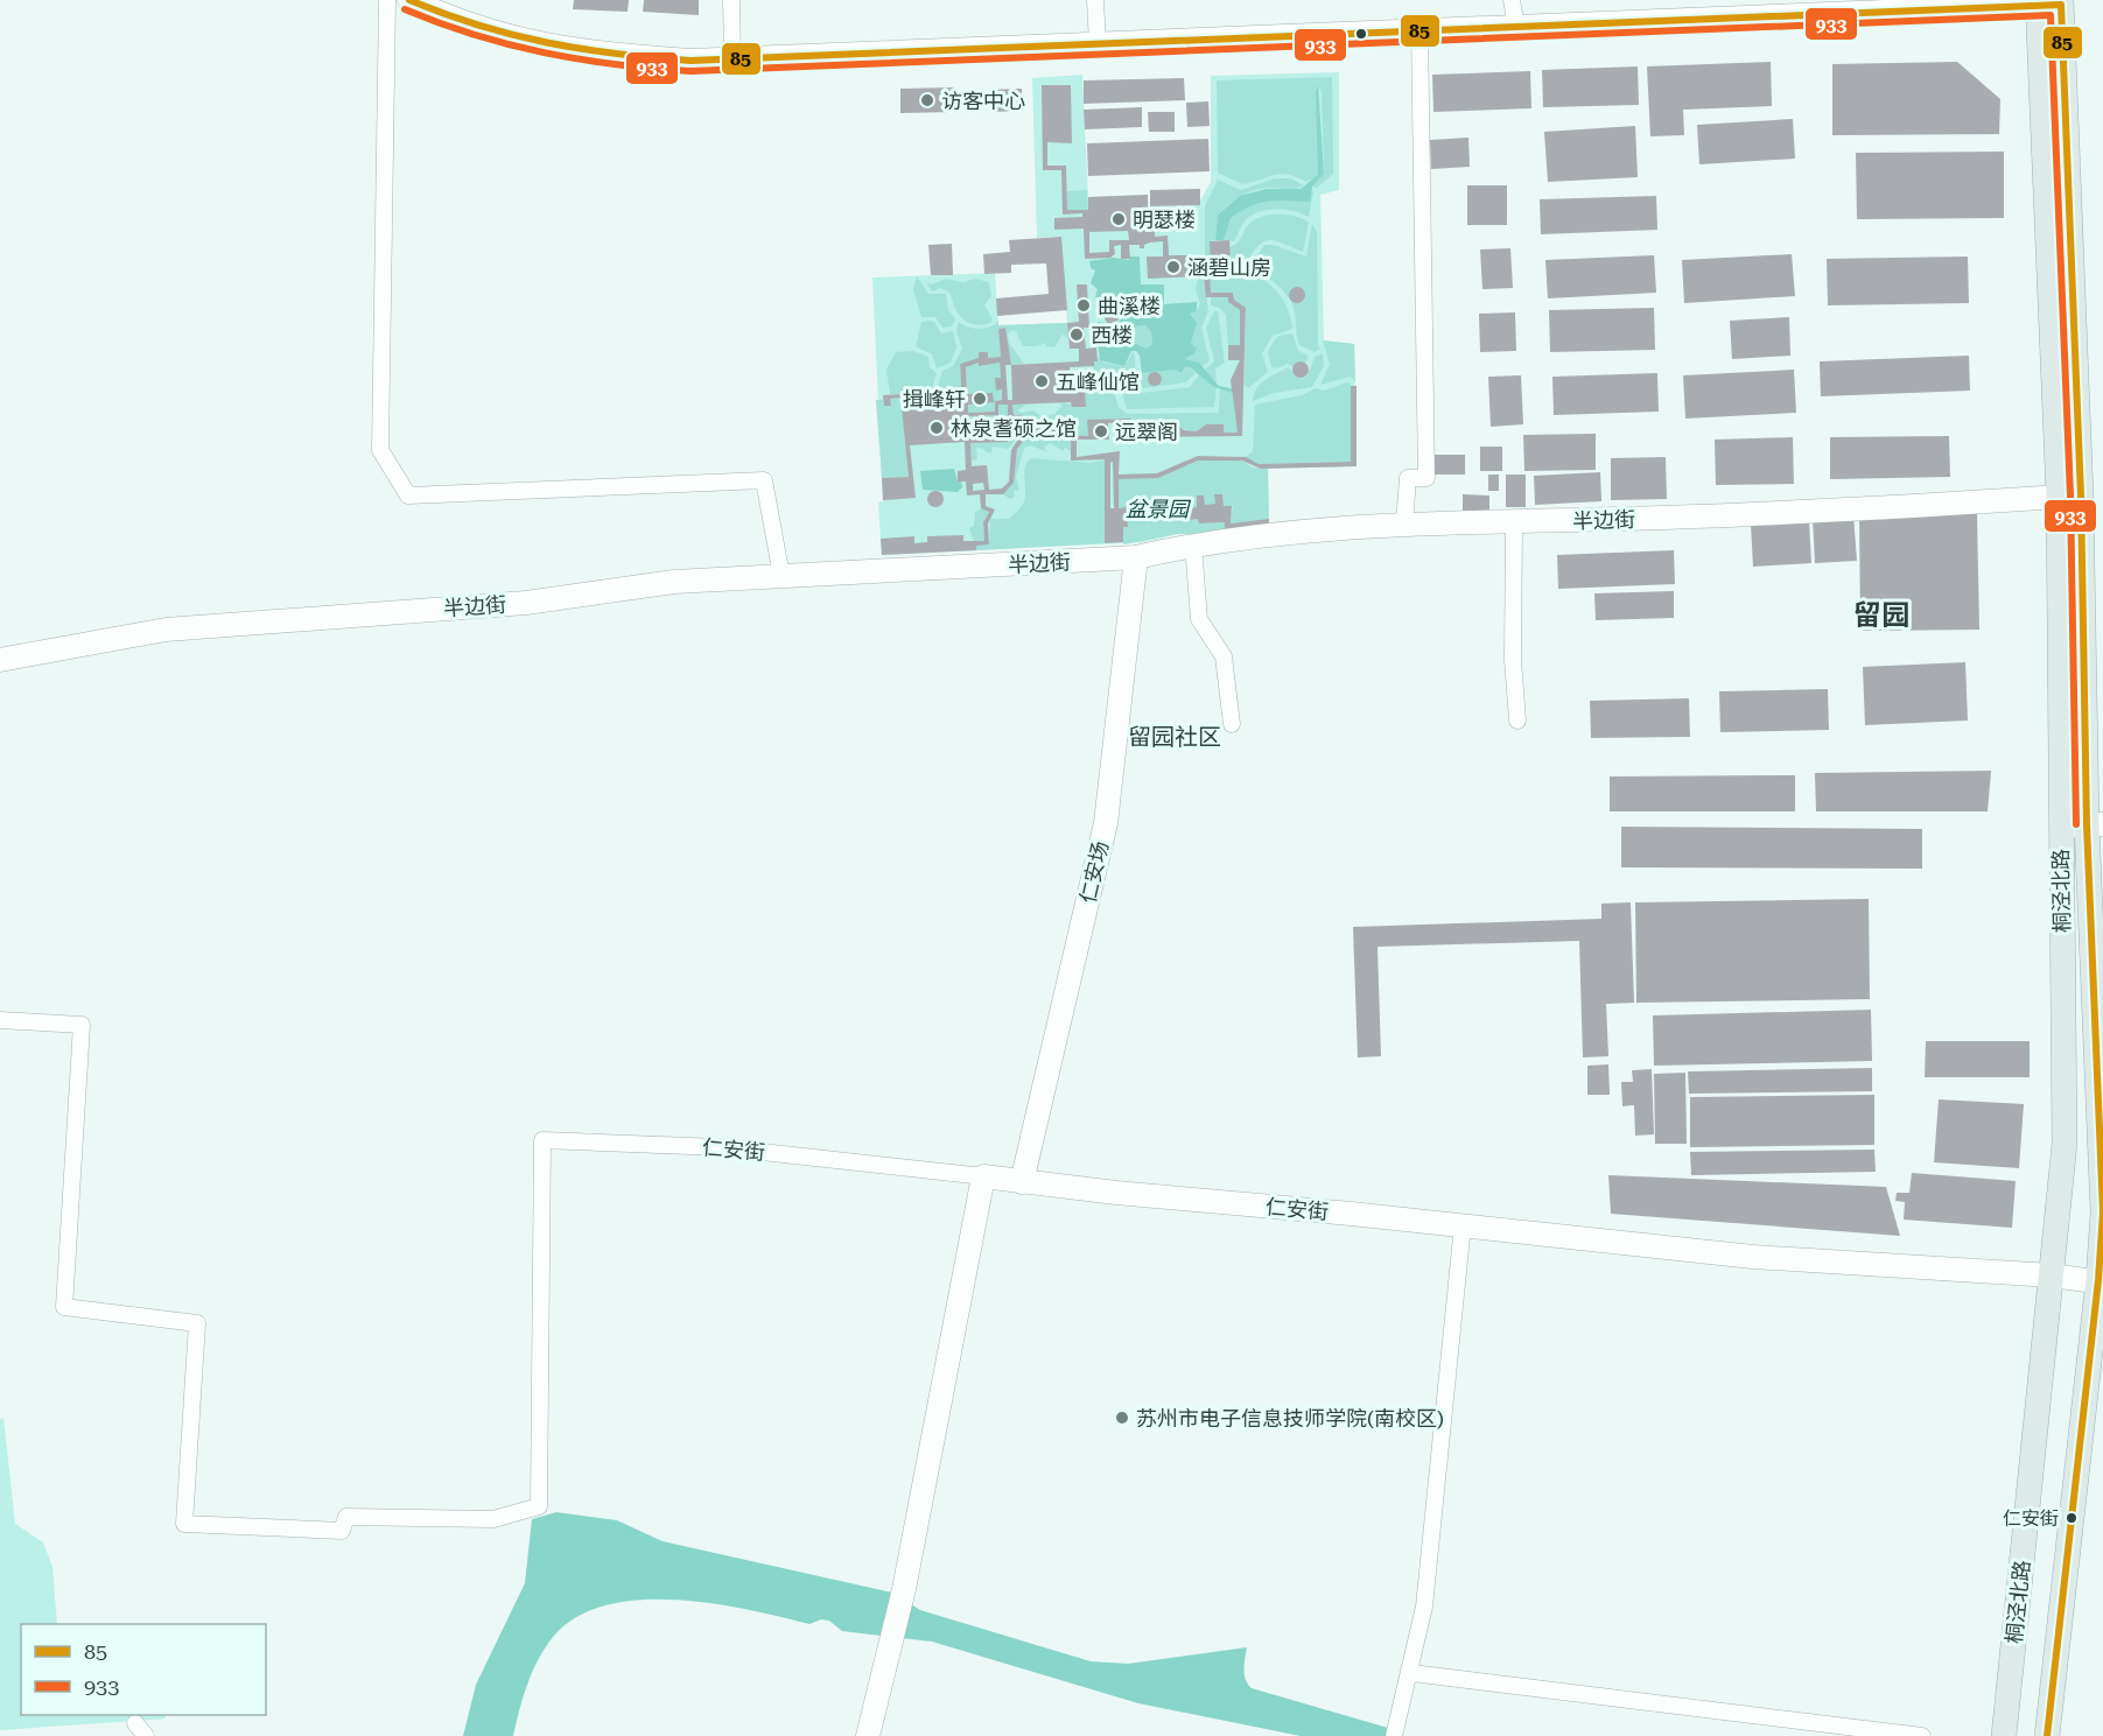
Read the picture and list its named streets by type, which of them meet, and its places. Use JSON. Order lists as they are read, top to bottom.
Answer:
{
  "streets": {
    "main road": ["桐泾北路"],
    "street": ["半边街", "仁安场", "仁安街"]
  },
  "crossings": [
    ["半边街", "仁安场"],
    ["半边街", "桐泾北路"],
    ["仁安场", "仁安街"],
    ["桐泾北路", "仁安街"]
  ],
  "districts": ["留园", "留园社区"],
  "parks": ["盆景园"],
  "places": [
    "访客中心",
    "明瑟楼",
    "涵碧山房",
    "曲溪楼",
    "西楼",
    "五峰仙馆",
    "揖峰轩",
    "林泉耆硕之馆",
    "远翠阁",
    "苏州市电子信息技师学院(南校区)",
    "仁安街"
  ],
  "lines": ["transit line 85", "transit line 933"],
  "legend": ["85", "933"]
}
